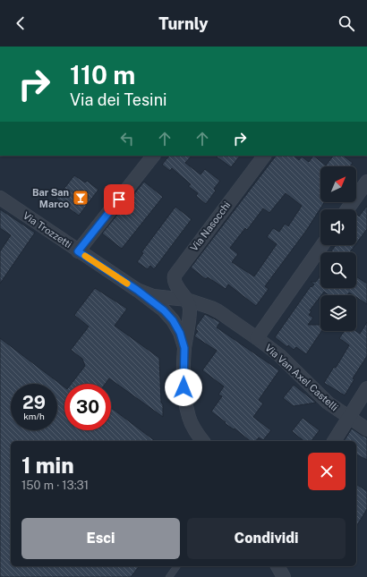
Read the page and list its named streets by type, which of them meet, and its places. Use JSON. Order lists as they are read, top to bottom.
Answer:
{
  "streets": {
    "street": ["Via Nasocchi", "Via Trozzetti", "Via Van Axel Castelli"]
  },
  "crossings": [
    ["Via Nasocchi", "Via Trozzetti"],
    ["Via Nasocchi", "Via Van Axel Castelli"],
    ["Via Trozzetti", "Via Van Axel Castelli"]
  ],
  "places": {
    "bar": ["Bar San Marco"]
  },
  "north": "top right",
  "page": {
    "header": "Turnly",
    "turn": ["110 m", "Via dei Tesini"],
    "speed": "29 km/h",
    "limit": "30",
    "heading": ["1 min", "150 m · 13:31"],
    "buttons": ["Esci", "Condividi"]
  }
}
